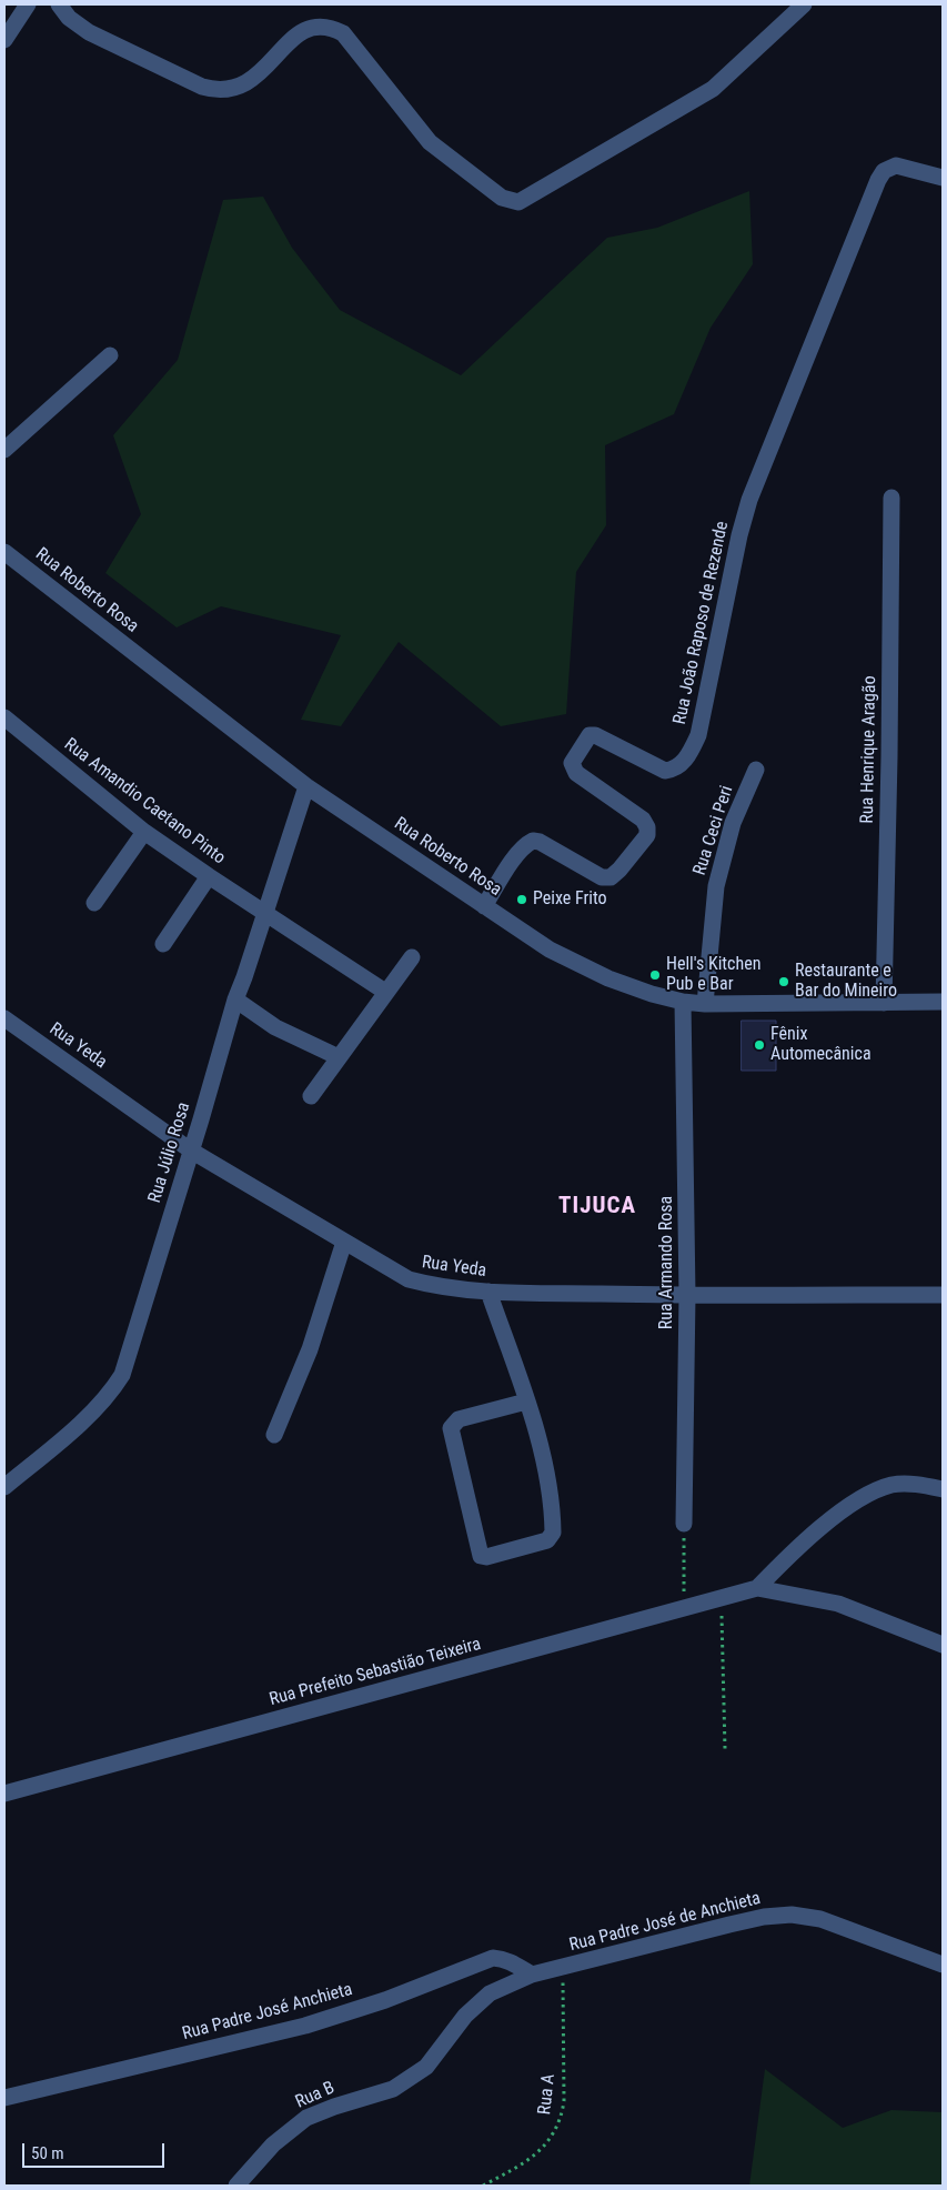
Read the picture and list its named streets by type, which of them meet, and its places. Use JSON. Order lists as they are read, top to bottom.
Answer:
{
  "streets": {
    "street": [
      "Rua Roberto Rosa",
      "Rua João Raposo de Rezende",
      "Rua Henrique Aragão",
      "Rua Amandio Caetano Pinto",
      "Rua Ceci Peri",
      "Rua Yeda",
      "Rua Júlio Rosa",
      "Rua Armando Rosa",
      "Rua Prefeito Sebastião Teixeira",
      "Rua Padre José de Anchieta",
      "Rua Padre José Anchieta",
      "Rua B"
    ],
    "path": ["Rua A"]
  },
  "crossings": [
    ["Rua Roberto Rosa", "Rua João Raposo de Rezende"],
    ["Rua Roberto Rosa", "Rua Henrique Aragão"],
    ["Rua Roberto Rosa", "Rua Ceci Peri"],
    ["Rua Roberto Rosa", "Rua Júlio Rosa"],
    ["Rua Roberto Rosa", "Rua Armando Rosa"],
    ["Rua Amandio Caetano Pinto", "Rua Júlio Rosa"],
    ["Rua Yeda", "Rua Júlio Rosa"],
    ["Rua Yeda", "Rua Armando Rosa"],
    ["Rua Padre José de Anchieta", "Rua Padre José Anchieta"],
    ["Rua Padre José de Anchieta", "Rua A"],
    ["Rua Padre José de Anchieta", "Rua B"]
  ],
  "districts": ["TIJUCA"],
  "places": [
    "Peixe Frito",
    "Hell's Kitchen Pub e Bar",
    "Restaurante e Bar do Mineiro",
    "Fênix Automecânica"
  ],
  "scale_bar": "50 m"
}
